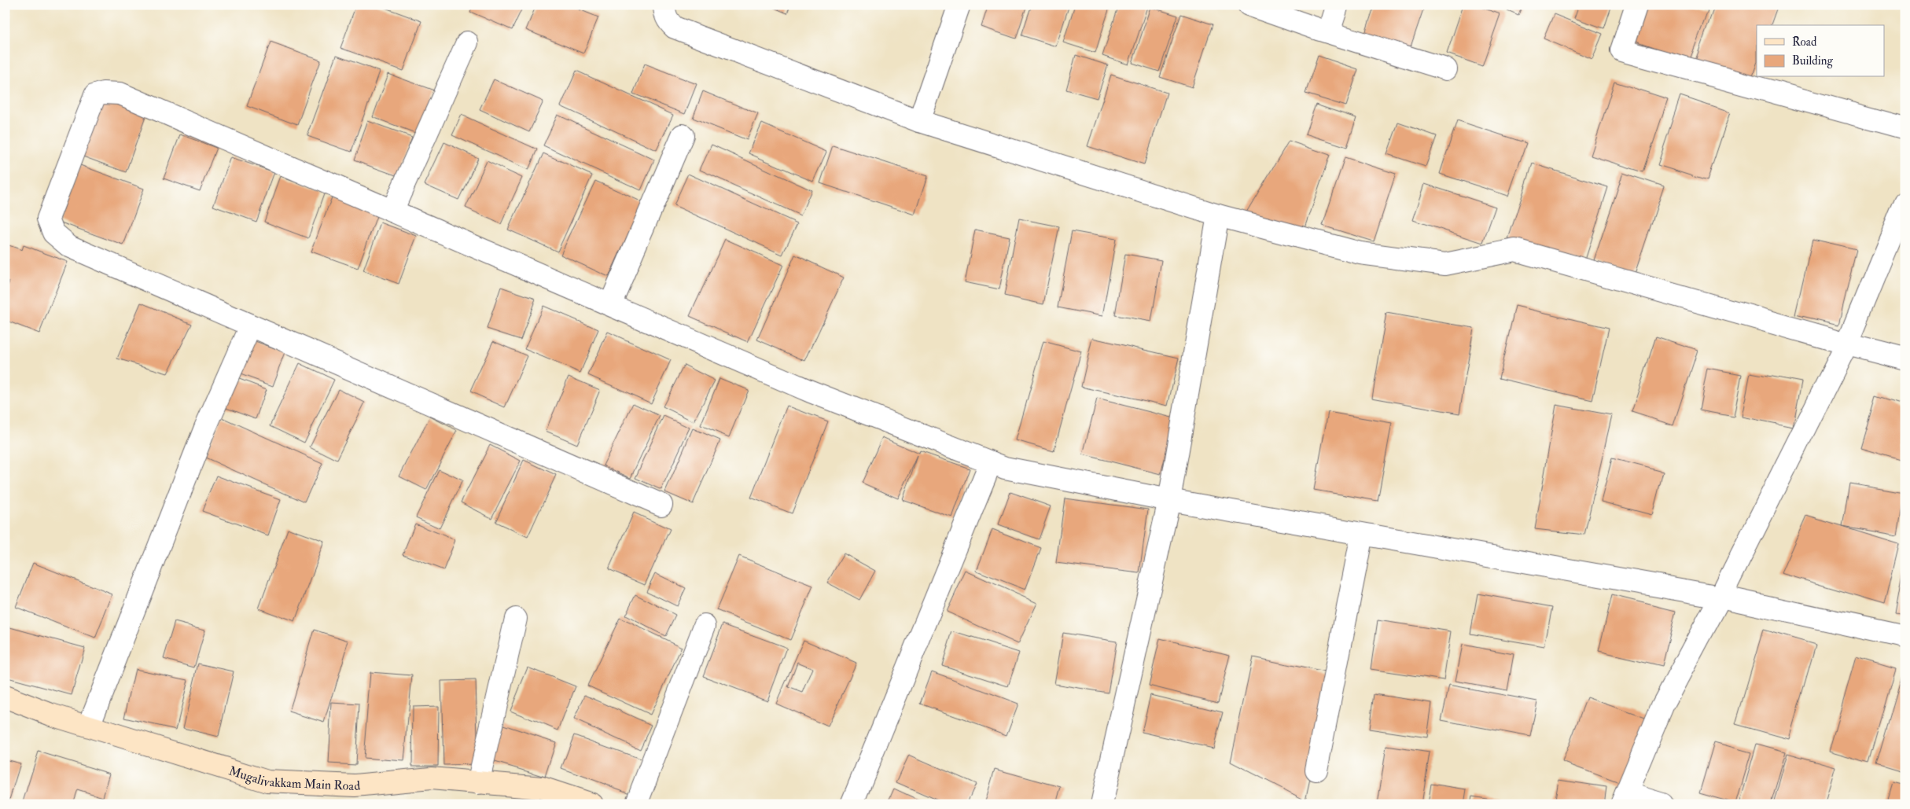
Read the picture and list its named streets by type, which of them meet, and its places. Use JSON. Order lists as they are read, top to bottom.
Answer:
{
  "streets": {
    "street": ["Mugalivakkam Main Road"]
  },
  "legend": ["Road", "Building"]
}
